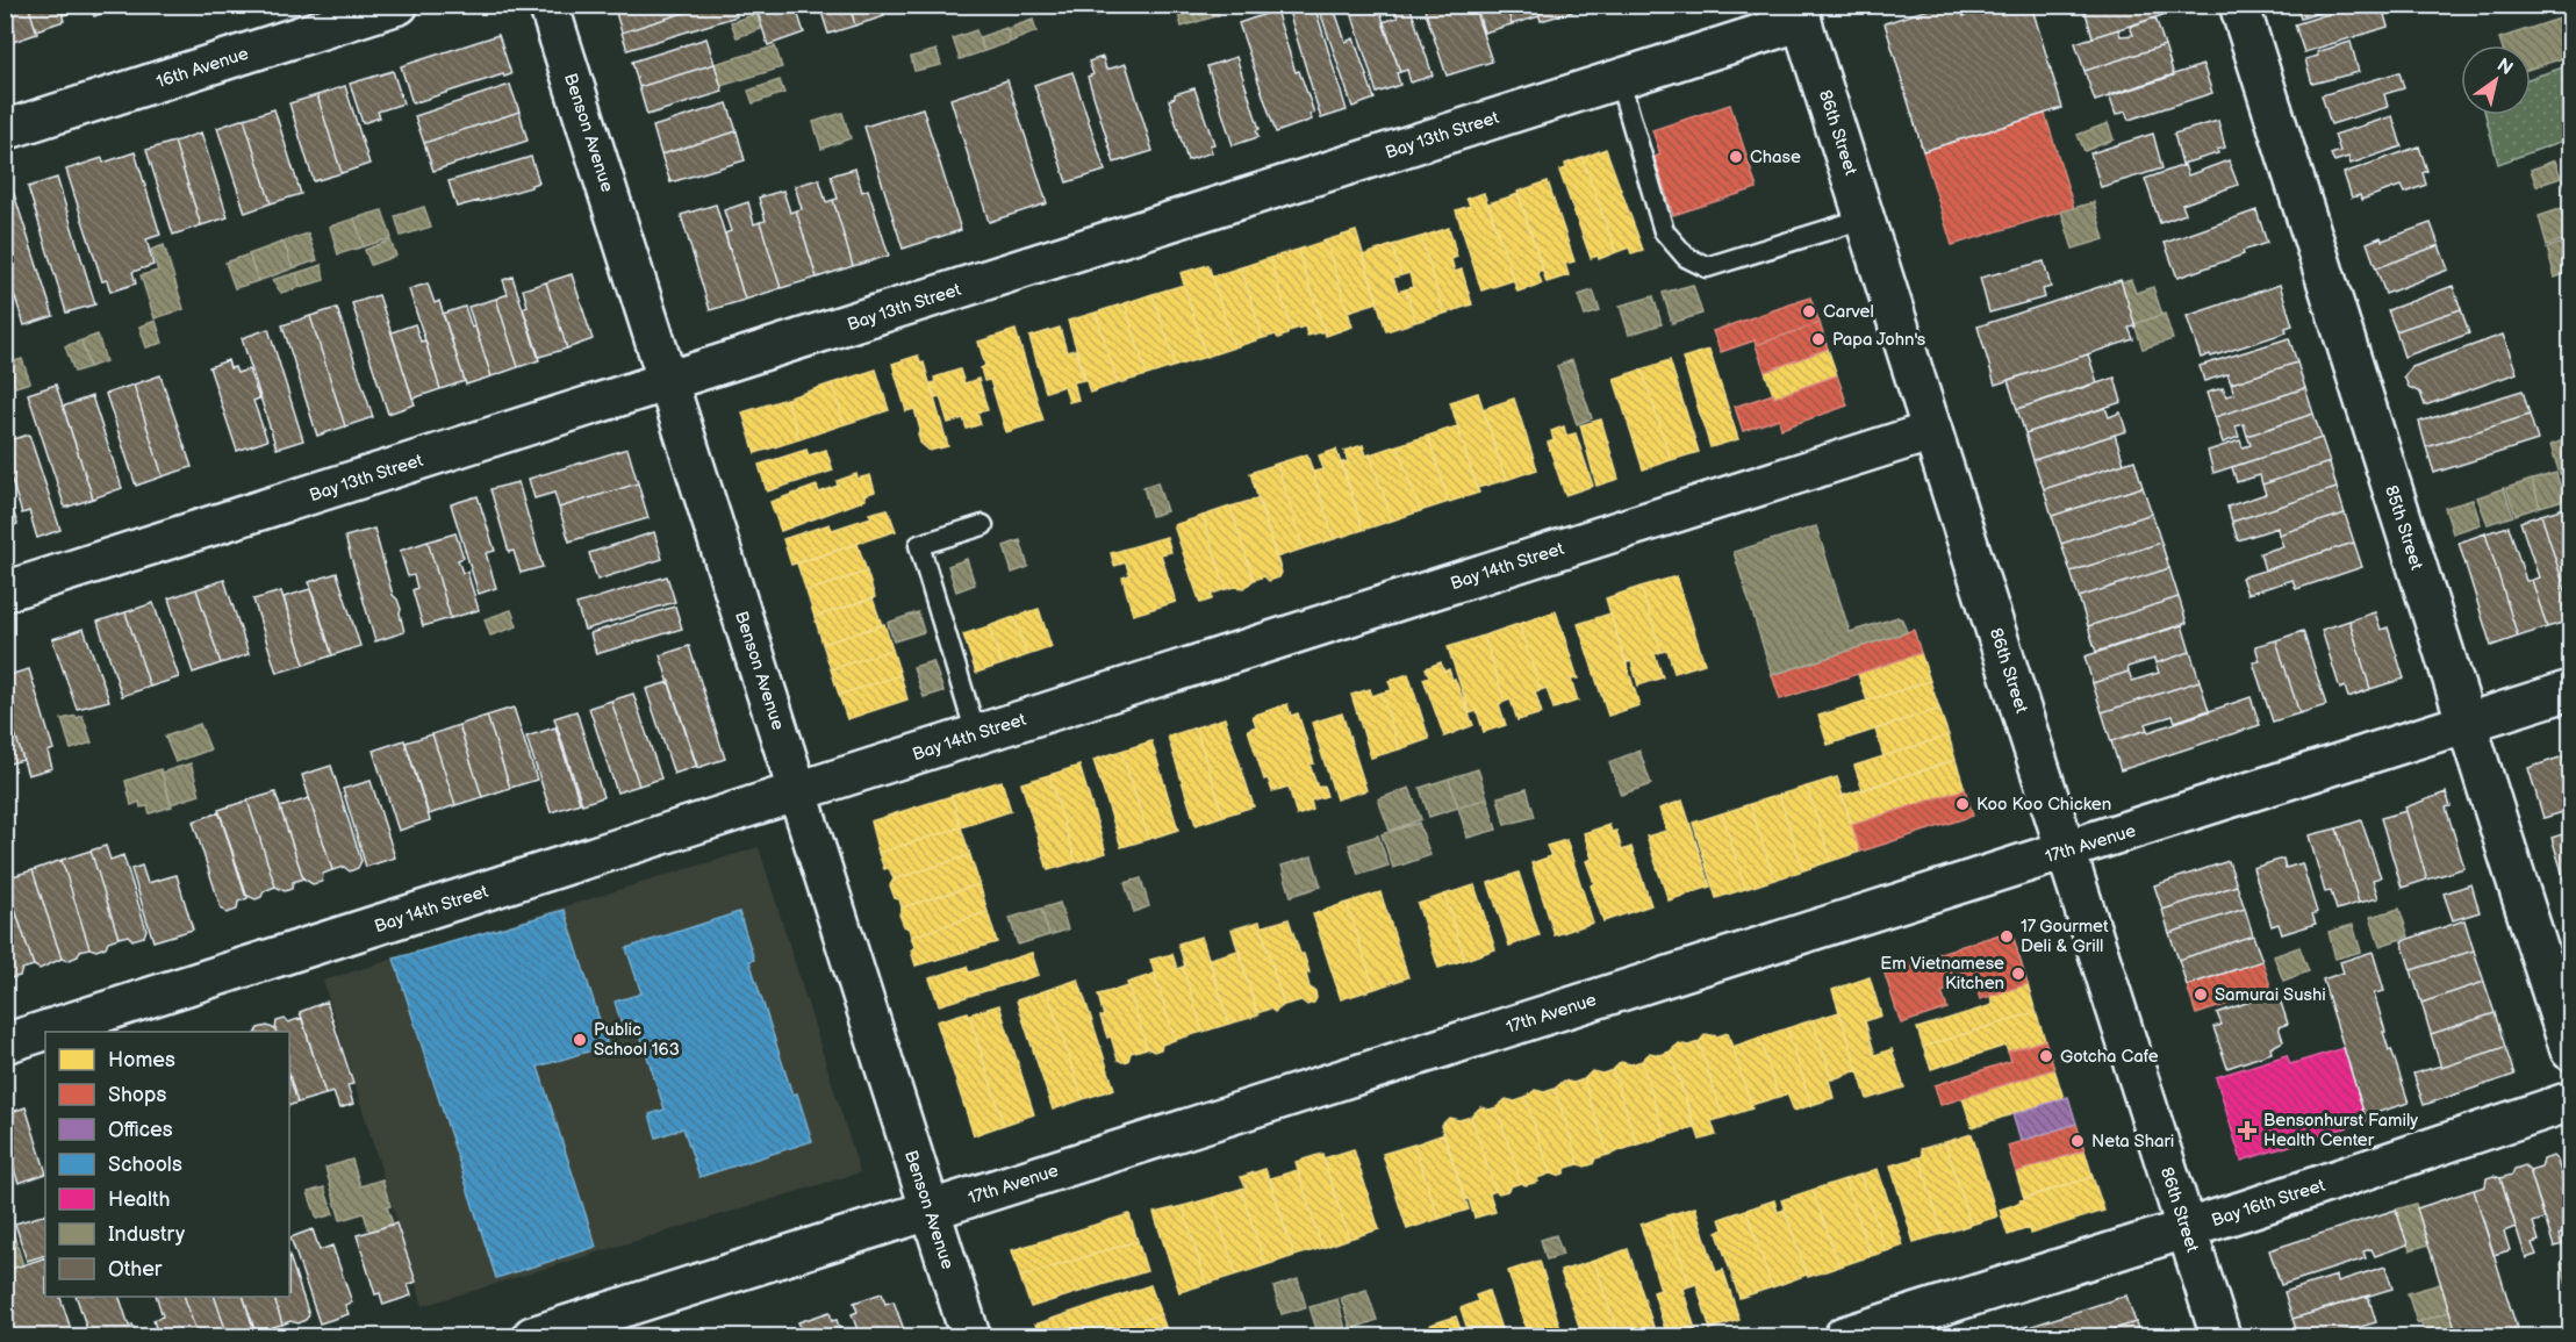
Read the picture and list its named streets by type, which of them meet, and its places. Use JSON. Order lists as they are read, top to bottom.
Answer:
{
  "streets": {
    "street": [
      "16th Avenue",
      "Benson Avenue",
      "86th Street",
      "Bay 13th Street",
      "85th Street",
      "Bay 14th Street",
      "17th Avenue",
      "Bay 16th Street"
    ]
  },
  "crossings": [
    ["Benson Avenue", "Bay 13th Street"],
    ["Benson Avenue", "Bay 14th Street"],
    ["Benson Avenue", "17th Avenue"],
    ["86th Street", "Bay 13th Street"],
    ["86th Street", "Bay 14th Street"],
    ["86th Street", "17th Avenue"],
    ["86th Street", "Bay 16th Street"],
    ["85th Street", "17th Avenue"]
  ],
  "places": {
    "other": [
      "Chase",
      "Carvel",
      "Papa John's",
      "Koo Koo Chicken",
      "17 Gourmet Deli & Grill",
      "Em Vietnamese Kitchen",
      "Samurai Sushi",
      "Public School 163",
      "Gotcha Cafe",
      "Neta Shari"
    ],
    "health": ["Bensonhurst Family Health Center"]
  },
  "legend": [
    "Homes",
    "Shops",
    "Offices",
    "Schools",
    "Health",
    "Industry",
    "Other"
  ],
  "north": "top right"
}
